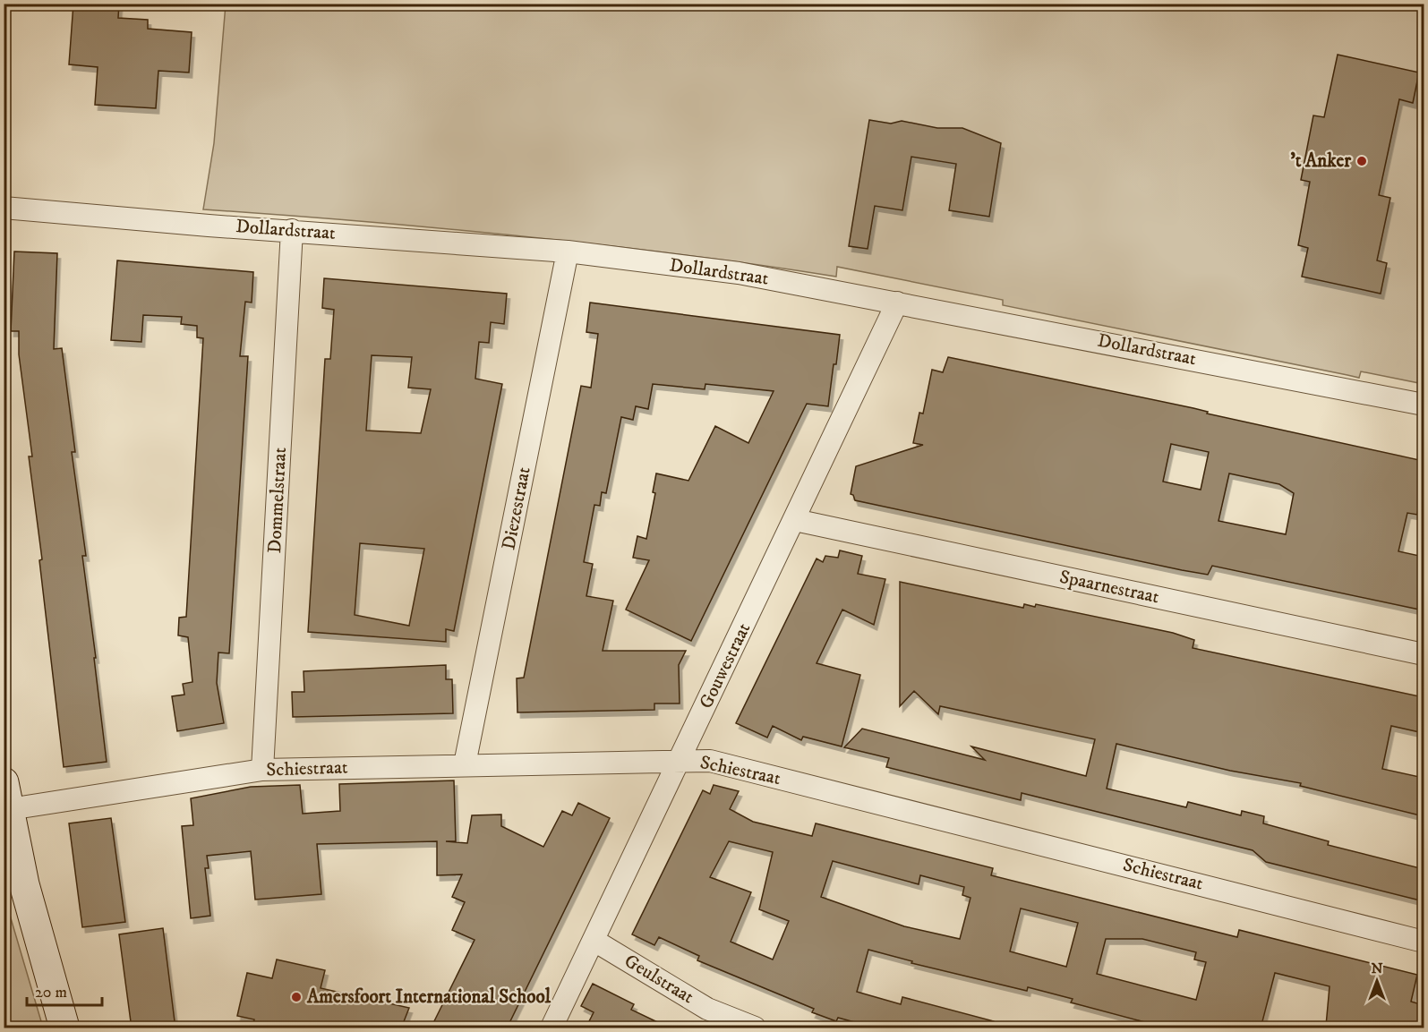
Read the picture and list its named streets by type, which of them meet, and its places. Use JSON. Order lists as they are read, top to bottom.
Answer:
{
  "streets": {
    "street": [
      "Dollardstraat",
      "Dommelstraat",
      "Diezestraat",
      "Spaarnestraat",
      "Gouwestraat",
      "Schiestraat",
      "Geulstraat"
    ]
  },
  "crossings": [
    ["Dollardstraat", "Dommelstraat"],
    ["Dollardstraat", "Diezestraat"],
    ["Dollardstraat", "Gouwestraat"],
    ["Dommelstraat", "Schiestraat"],
    ["Diezestraat", "Schiestraat"],
    ["Spaarnestraat", "Gouwestraat"],
    ["Gouwestraat", "Schiestraat"],
    ["Gouwestraat", "Geulstraat"]
  ],
  "places": ["'t Anker", "Amersfoort International School"],
  "scale_bar": "20 m",
  "north": "top"
}
